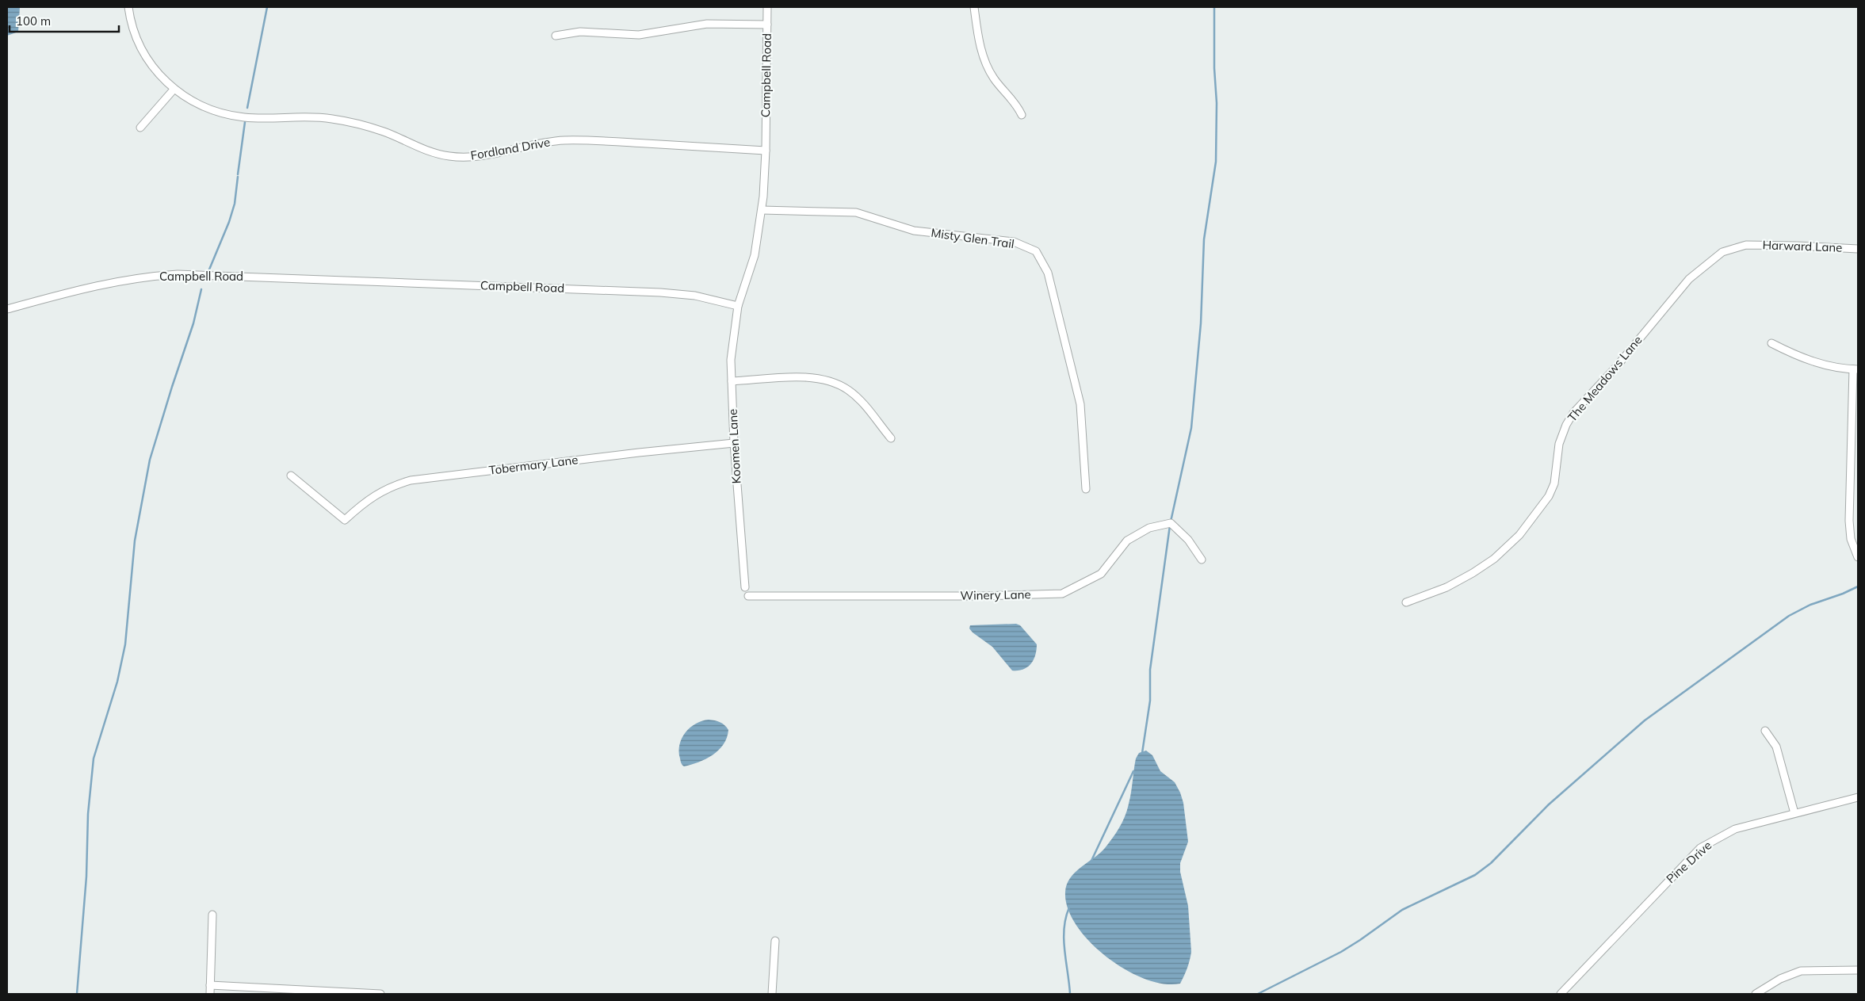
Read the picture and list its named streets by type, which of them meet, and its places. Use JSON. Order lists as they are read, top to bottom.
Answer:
{
  "streets": {
    "street": [
      "Campbell Road",
      "Fordland Drive",
      "Misty Glen Trail",
      "Harward Lane",
      "The Meadows Lane",
      "Koomen Lane",
      "Tobermary Lane",
      "Winery Lane",
      "Pine Drive"
    ]
  },
  "crossings": [
    ["Campbell Road", "Fordland Drive"],
    ["Campbell Road", "Misty Glen Trail"],
    ["Campbell Road", "Koomen Lane"],
    ["Harward Lane", "The Meadows Lane"],
    ["Koomen Lane", "Tobermary Lane"]
  ],
  "scale_bar": "100 m"
}
